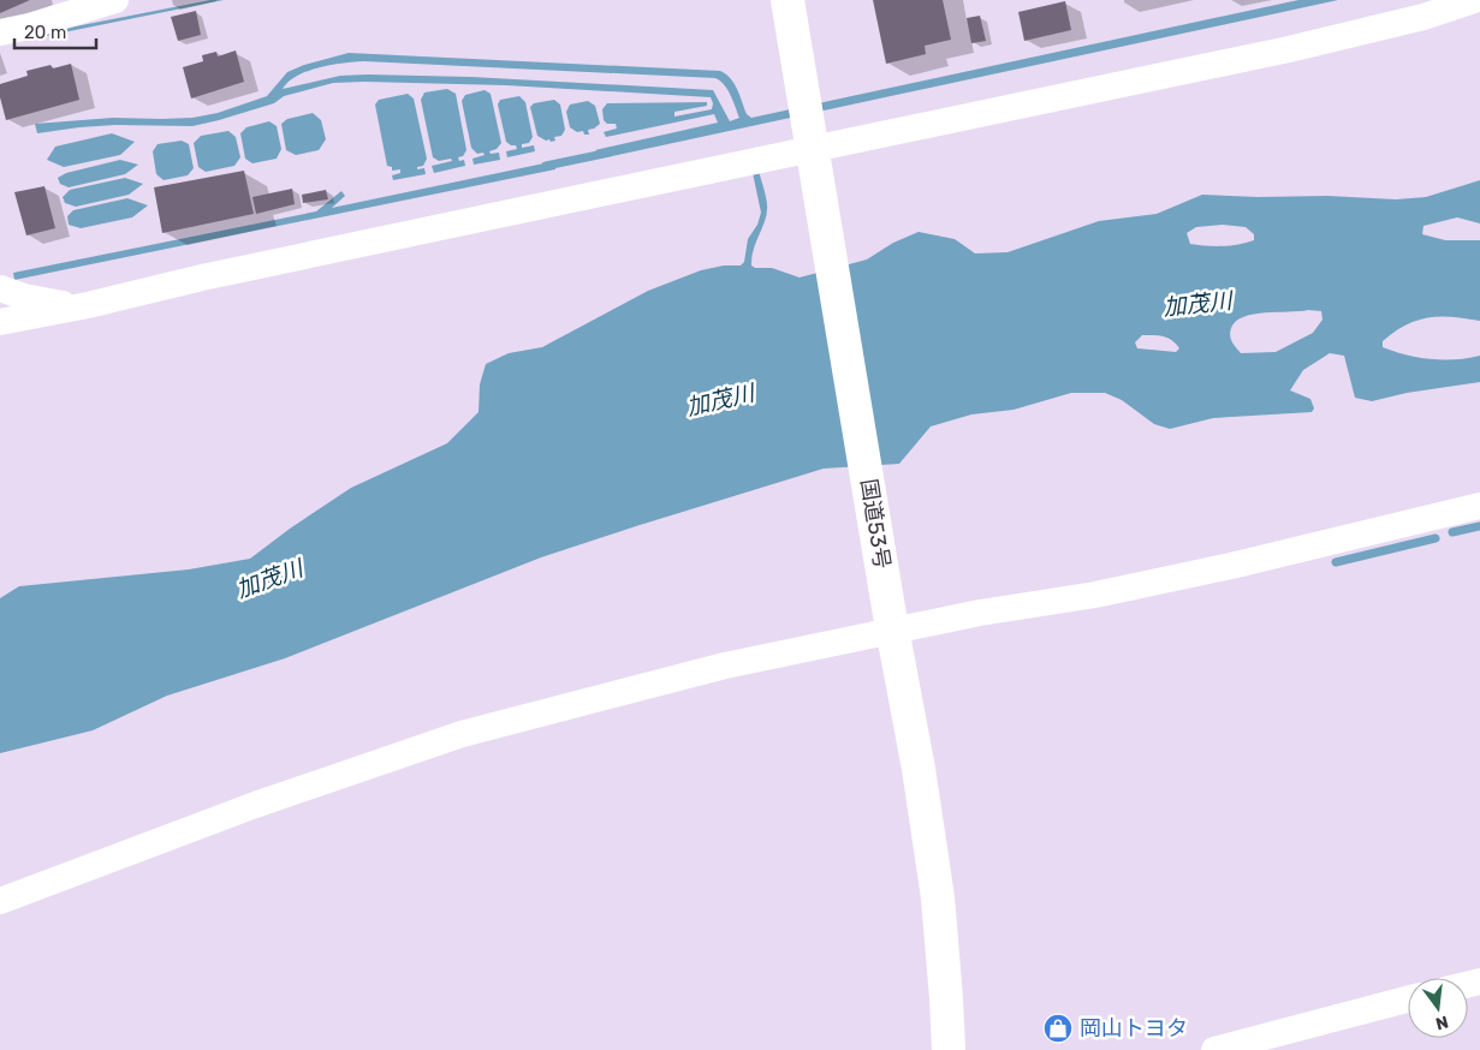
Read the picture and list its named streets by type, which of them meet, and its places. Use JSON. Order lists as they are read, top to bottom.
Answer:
{
  "streets": {
    "highway": ["国道53号"]
  },
  "water": ["加茂川"],
  "places": {
    "shop": ["岡山トヨタ"]
  },
  "scale_bar": "20 m",
  "north": "bottom"
}
